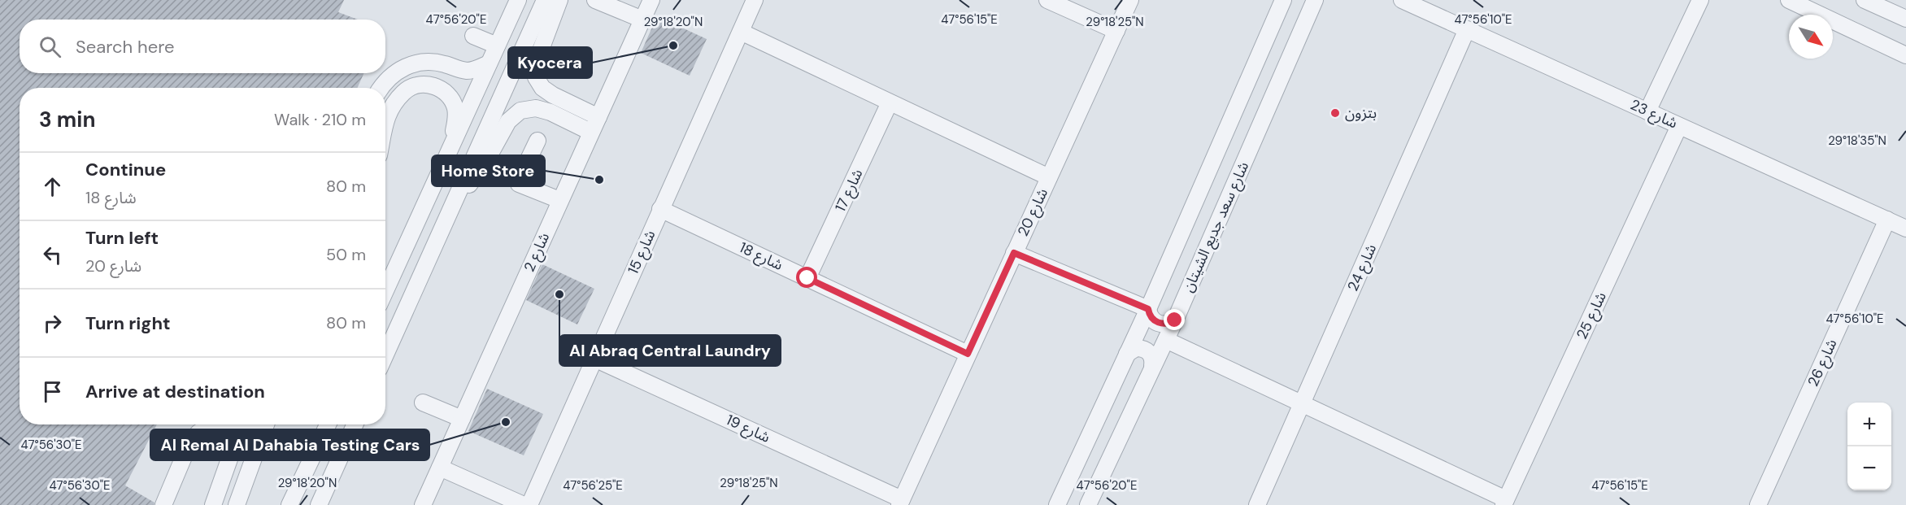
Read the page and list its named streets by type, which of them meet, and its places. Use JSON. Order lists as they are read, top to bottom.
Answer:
{
  "streets": {
    "street": [
      "شارع 23",
      "شارع 17",
      "شارع 20",
      "شارع سعد جديع الشيتان",
      "شارع 2",
      "شارع 15",
      "شارع 18",
      "شارع 24",
      "شارع 25",
      "شارع 26",
      "شارع 19"
    ]
  },
  "crossings": [
    ["شارع 23", "شارع 24"],
    ["شارع 23", "شارع 25"],
    ["شارع 23", "شارع 26"],
    ["شارع 17", "شارع 18"],
    ["شارع 20", "شارع 18"],
    ["شارع 20", "شارع 19"],
    ["شارع 15", "شارع 18"],
    ["شارع 15", "شارع 19"]
  ],
  "places": [
    "Kyocera",
    "بتزون",
    "Home Store",
    "Al Abraq Central Laundry",
    "Al Remal Al Dahabia Testing Cars"
  ],
  "north": "bottom right",
  "page": {
    "search": "Search here",
    "heading": ["3 min", "Walk · 210 m"],
    "list": [
      ["Continue", "شارع 18", "80 m"],
      ["Turn left", "شارع 20", "50 m"],
      ["Turn right", "80 m"],
      "Arrive at destination"
    ],
    "map_buttons": ["+", "−"]
  },
  "coordinates": [
    "47°56'20\"E",
    "47°56'15\"E",
    "47°56'10\"E",
    "29°18'20\"N",
    "29°18'25\"N",
    "29°18'35\"N",
    "47°56'30\"E",
    "47°56'25\"E"
  ]
}
